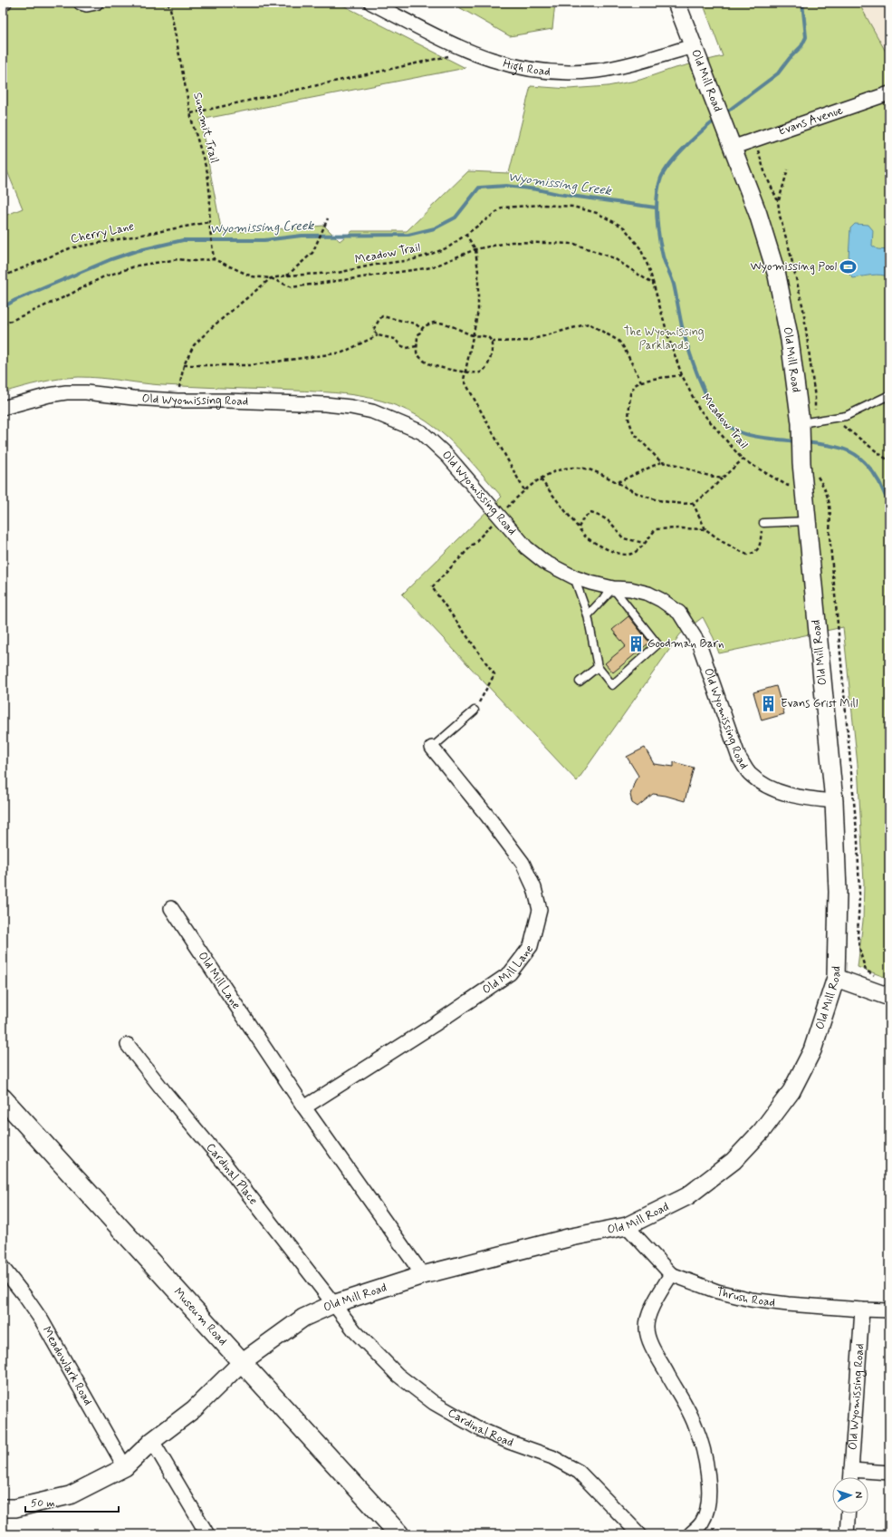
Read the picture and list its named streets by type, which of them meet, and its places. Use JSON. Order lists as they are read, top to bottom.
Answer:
{
  "streets": {
    "main road": ["Museum Road"],
    "street": [
      "High Road",
      "Old Mill Road",
      "Evans Avenue",
      "Old Wyomissing Road",
      "Old Mill Lane",
      "Cardinal Place",
      "Thrush Road",
      "Meadowlark Road",
      "Cardinal Road"
    ],
    "path": ["Summit Trail", "Cherry Lane", "Meadow Trail"]
  },
  "crossings": [
    ["High Road", "Old Mill Road"],
    ["Old Mill Road", "Evans Avenue"],
    ["Old Mill Road", "Old Wyomissing Road"],
    ["Old Mill Road", "Old Mill Lane"],
    ["Old Mill Road", "Cardinal Place"],
    ["Old Mill Road", "Thrush Road"],
    ["Old Mill Road", "Museum Road"],
    ["Old Mill Road", "Meadowlark Road"],
    ["Old Mill Road", "Cardinal Road"],
    ["Summit Trail", "Cherry Lane"],
    ["Old Wyomissing Road", "Thrush Road"],
    ["Cardinal Place", "Cardinal Road"]
  ],
  "water": ["Wyomissing Creek"],
  "parks": ["The Wyomissing Parklands"],
  "places": {
    "sports": ["Wyomissing Pool"],
    "building": ["Goodman Barn", "Evans Grist Mill"]
  },
  "scale_bar": "50 m",
  "north": "right"
}
